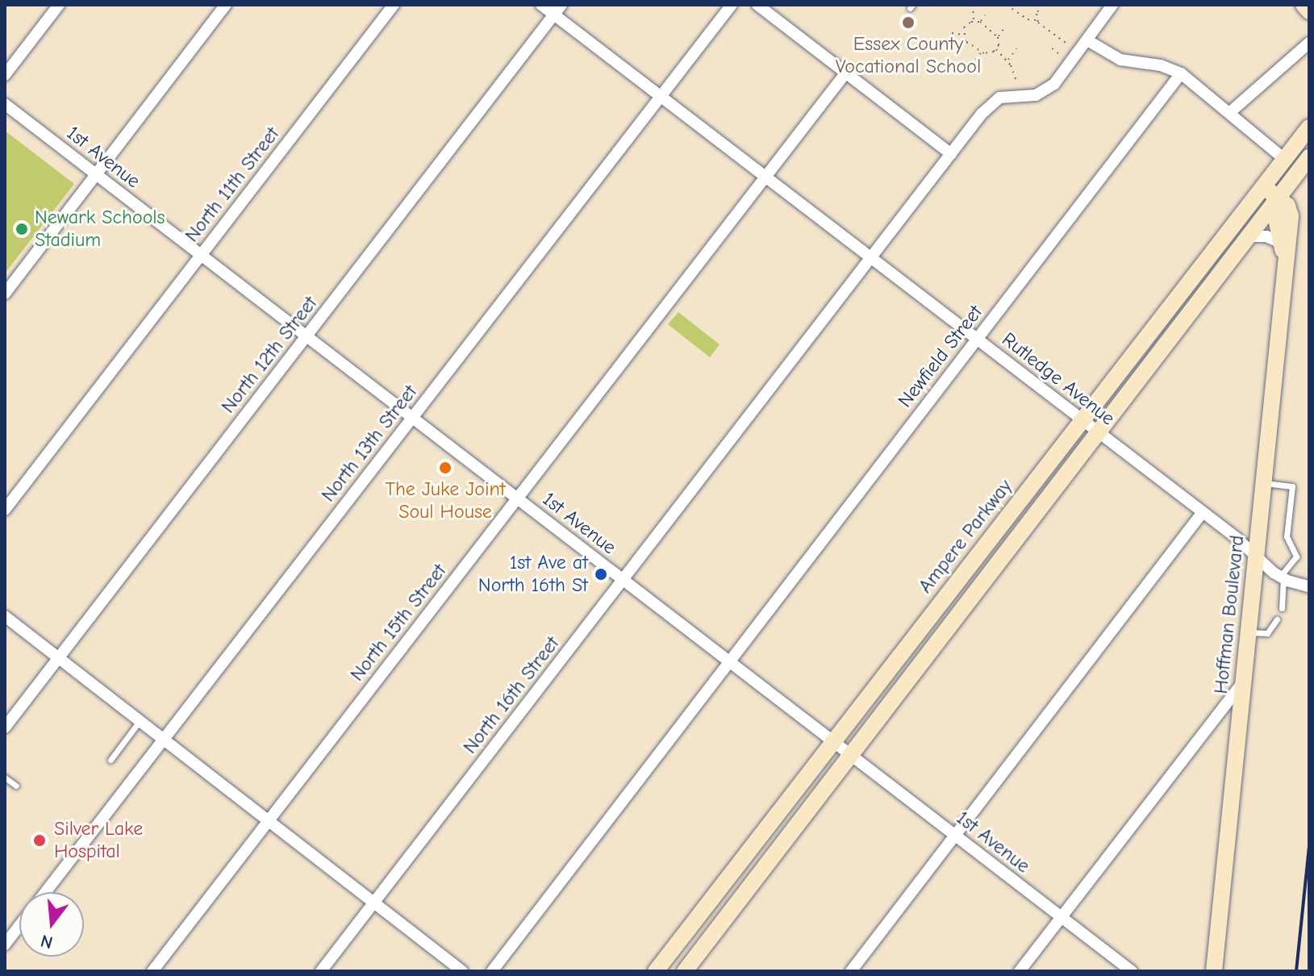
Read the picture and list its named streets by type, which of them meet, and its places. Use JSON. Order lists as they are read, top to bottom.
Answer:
{
  "streets": {
    "street": [
      "1st Avenue",
      "North 11th Street",
      "North 12th Street",
      "Newfield Street",
      "Rutledge Avenue",
      "North 13th Street",
      "Ampere Parkway",
      "Hoffman Boulevard",
      "North 15th Street",
      "North 16th Street"
    ]
  },
  "crossings": [
    ["1st Avenue", "North 11th Street"],
    ["1st Avenue", "North 12th Street"],
    ["1st Avenue", "Newfield Street"],
    ["1st Avenue", "North 13th Street"],
    ["1st Avenue", "Ampere Parkway"],
    ["1st Avenue", "North 15th Street"],
    ["1st Avenue", "North 16th Street"],
    ["North 12th Street", "Rutledge Avenue"],
    ["Newfield Street", "Rutledge Avenue"],
    ["Rutledge Avenue", "North 13th Street"],
    ["Rutledge Avenue", "Ampere Parkway"],
    ["Rutledge Avenue", "Hoffman Boulevard"],
    ["Rutledge Avenue", "North 15th Street"],
    ["Rutledge Avenue", "North 16th Street"]
  ],
  "places": [
    "Essex County Vocational School",
    "Newark Schools Stadium",
    "The Juke Joint Soul House",
    "1st Ave at North 16th St",
    "Silver Lake Hospital"
  ],
  "north": "bottom"
}
